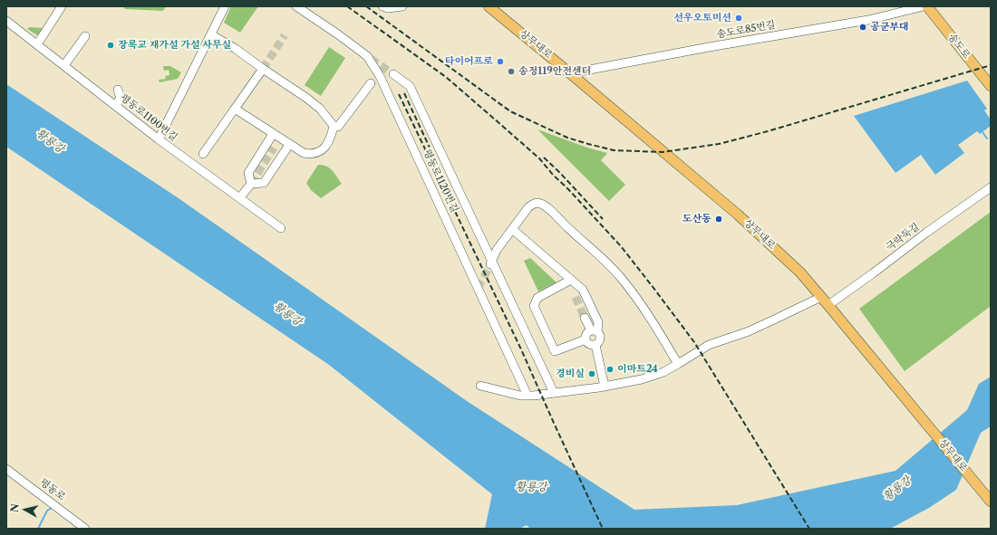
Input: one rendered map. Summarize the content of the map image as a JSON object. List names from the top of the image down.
{
  "streets": {
    "main road": ["상무대로", "송도로"],
    "street": [
      "송도로85번길",
      "평동로1100번길",
      "평동로1120번길",
      "극락둑길",
      "평동로"
    ]
  },
  "crossings": [
    ["송도로85번길", "상무대로"],
    ["상무대로", "극락둑길"]
  ],
  "water": ["황룡강"],
  "places": [
    "선우오토미션",
    "공군부대",
    "장록교 재가설 가설 사무실",
    "타이어프로",
    "송정119안전센터",
    "도산동",
    "이마트24",
    "경비실"
  ],
  "north": "left"
}
